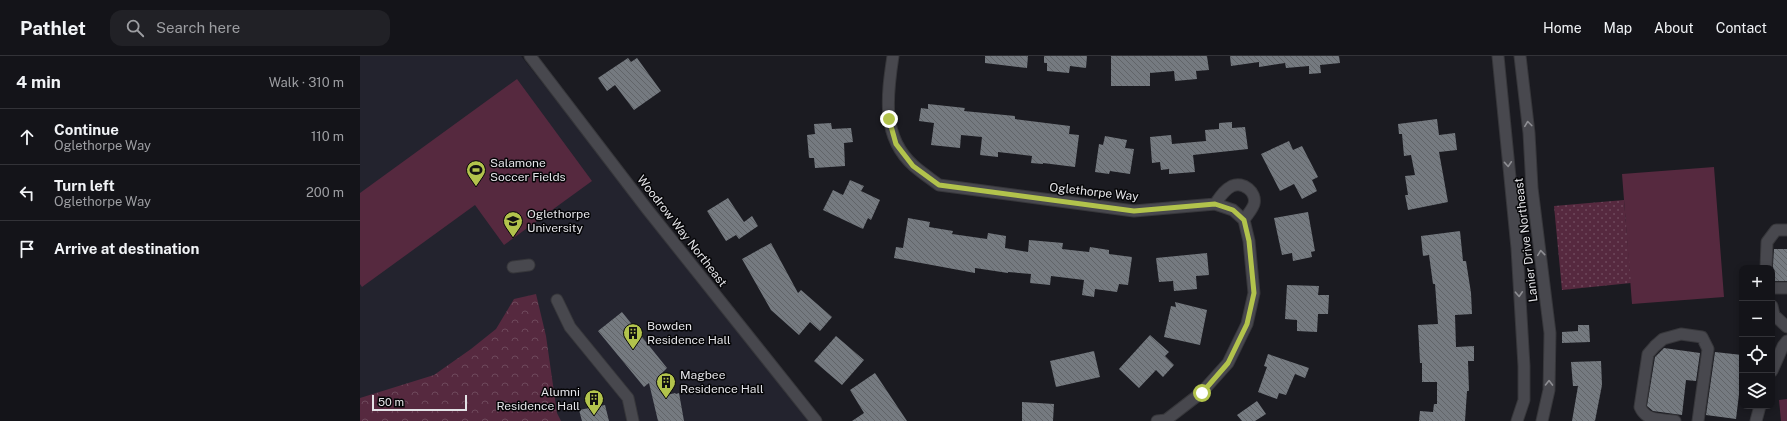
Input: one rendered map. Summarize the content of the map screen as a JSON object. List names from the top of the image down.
{
  "streets": {
    "street": ["Oglethorpe Way", "Woodrow Way Northeast", "Lanier Drive Northeast"]
  },
  "places": {
    "sports": ["Salamone Soccer Fields"],
    "school or university": ["Oglethorpe University"],
    "building": ["Bowden Residence Hall", "Magbee Residence Hall", "Alumni Residence Hall"]
  },
  "scale_bar": "50 m",
  "page": {
    "header": "Pathlet",
    "search": "Search here",
    "nav": [
      "Home",
      "Map",
      "About",
      "Contact"
    ],
    "heading": ["4 min", "Walk · 310 m"],
    "list": [
      ["Continue", "Oglethorpe Way", "110 m"],
      ["Turn left", "Oglethorpe Way", "200 m"],
      "Arrive at destination"
    ],
    "map_buttons": ["+", "−"],
    "scale": "50 m"
  }
}
